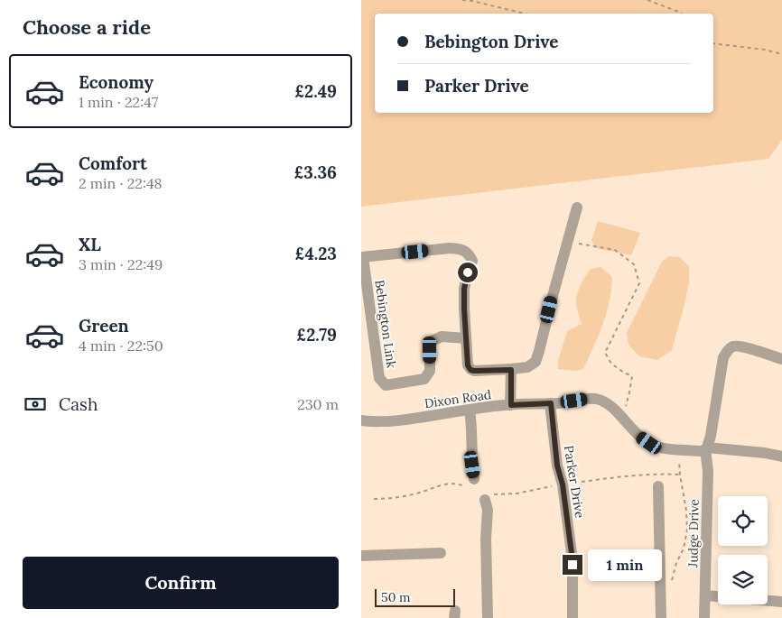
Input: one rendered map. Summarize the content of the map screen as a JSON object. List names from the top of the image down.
{
  "streets": {
    "street": [
      "Bebington Link",
      "Dixon Road",
      "Parker Drive",
      "Judge Drive"
    ]
  },
  "crossings": [
    ["Dixon Road", "Parker Drive"],
    ["Dixon Road", "Judge Drive"]
  ],
  "scale_bar": "50 m",
  "page": {
    "heading": "Choose a ride",
    "banner": ["Bebington Drive", "Parker Drive"],
    "list": [
      {
        "name": "Economy",
        "note": "1 min · 22:47",
        "value": "£2.49"
      },
      {
        "name": "Comfort",
        "note": "2 min · 22:48",
        "value": "£3.36"
      },
      {
        "name": "XL",
        "note": "3 min · 22:49",
        "value": "£4.23"
      },
      {
        "name": "Green",
        "note": "4 min · 22:50",
        "value": "£2.79"
      }
    ],
    "pay": ["Cash", "230 m"],
    "buttons": "Confirm",
    "bubble": "1 min",
    "scale": "50 m"
  }
}
